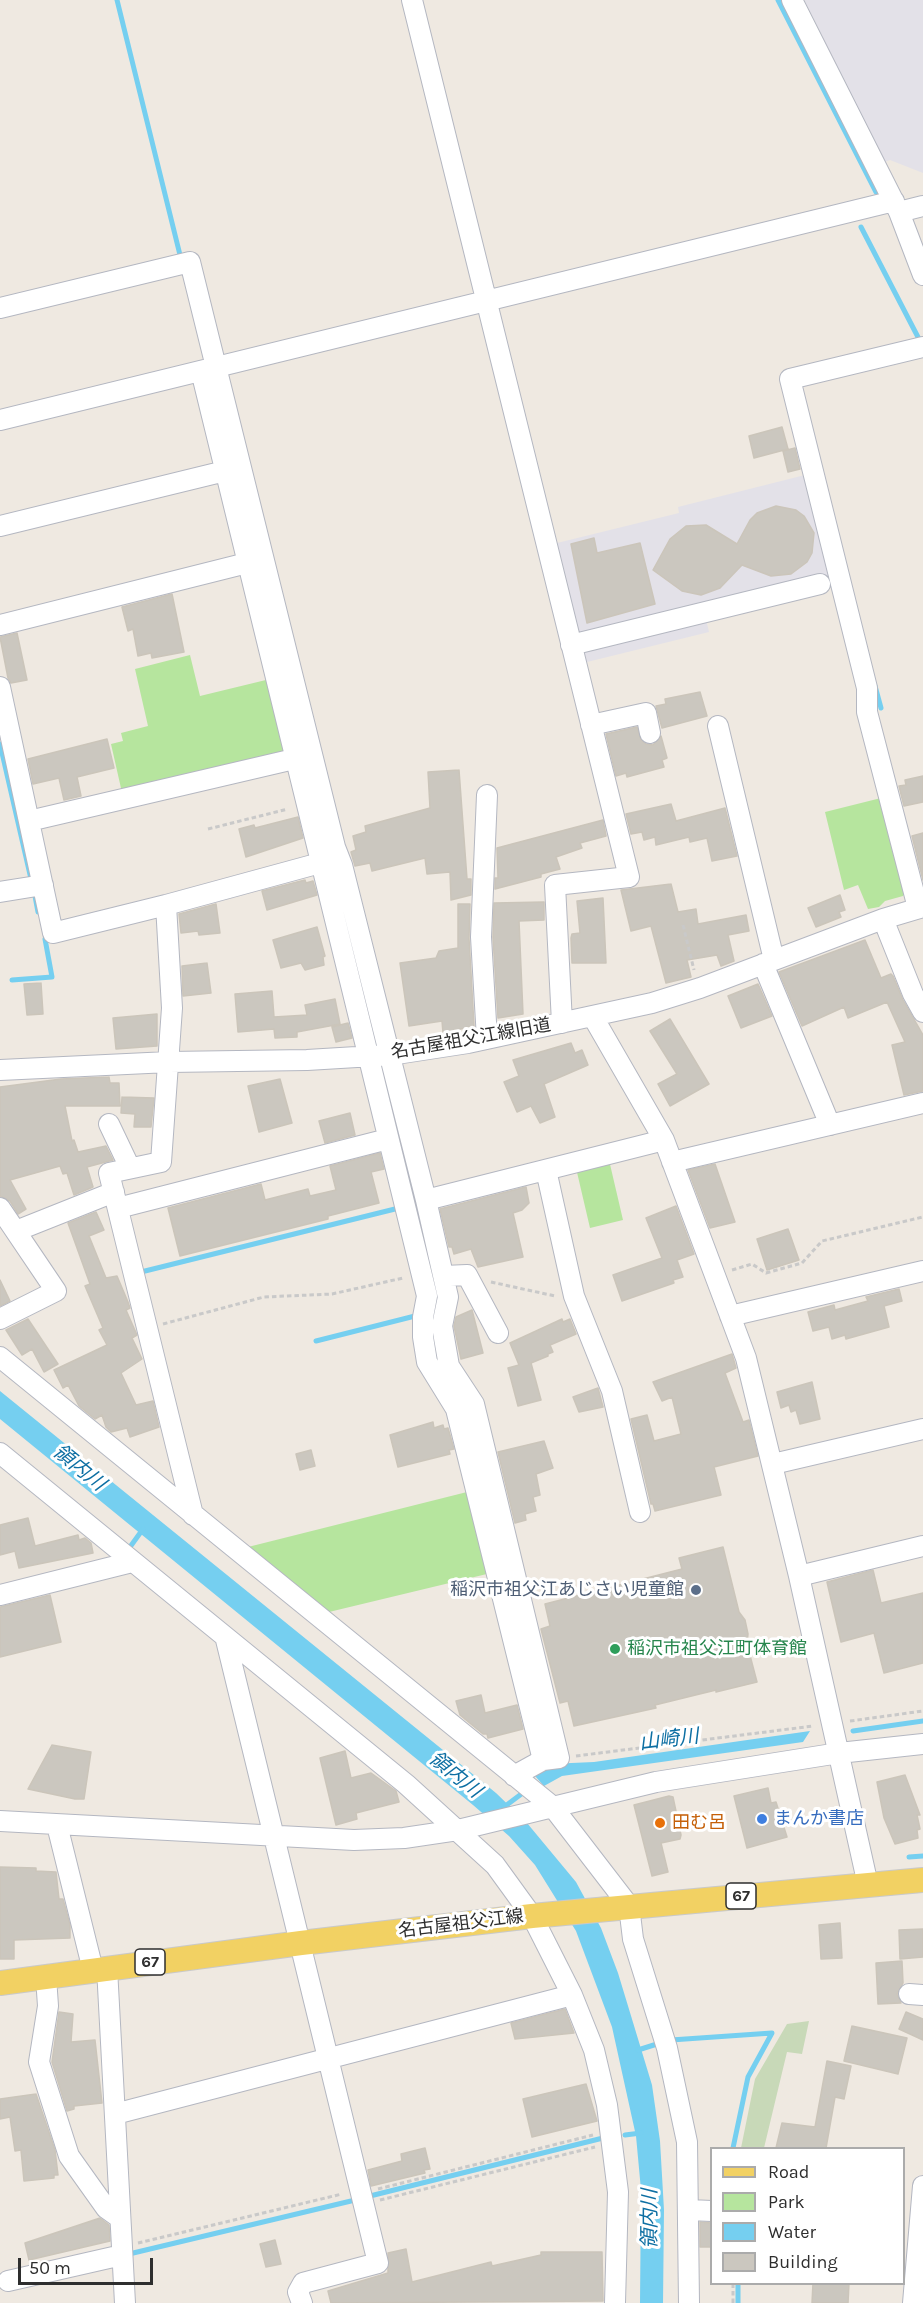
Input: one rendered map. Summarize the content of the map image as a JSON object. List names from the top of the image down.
{
  "streets": {
    "main road": ["67", "名古屋祖父江線"],
    "street": ["名古屋祖父江線旧道"]
  },
  "water": ["領内川", "山崎川"],
  "places": [
    "稲沢市祖父江あじさい児童館",
    "稲沢市祖父江町体育館",
    "まんか書店",
    "田む呂"
  ],
  "legend": [
    "Road",
    "Park",
    "Water",
    "Building"
  ],
  "scale_bar": "50 m"
}
